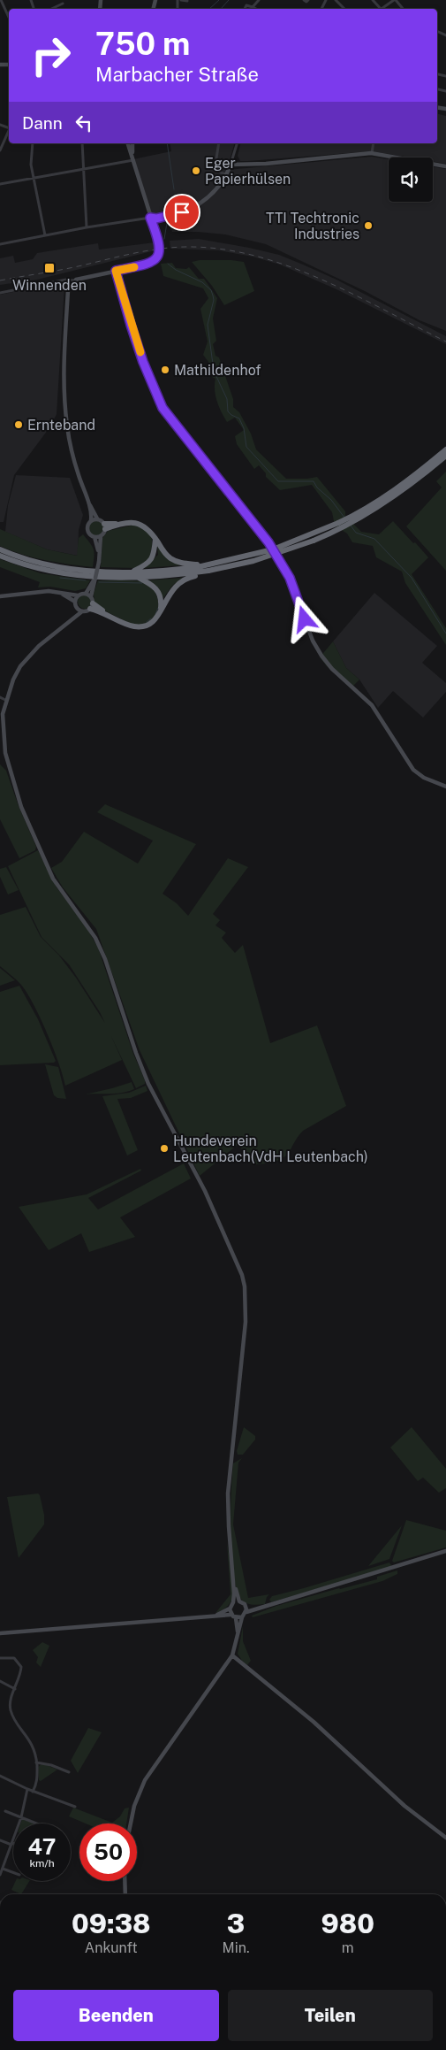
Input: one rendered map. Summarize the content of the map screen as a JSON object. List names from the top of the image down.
{
  "places": {
    "other": [
      "Eger Papierhülsen",
      "TTI Techtronic Industries",
      "Mathildenhof",
      "Ernteband",
      "Hundeverein Leutenbach(VdH Leutenbach)"
    ],
    "transit": ["Winnenden"]
  },
  "page": {
    "turn": ["750 m", "Marbacher Straße"],
    "then": "Dann",
    "speed": "47 km/h",
    "limit": "50",
    "eta": [
      "09:38",
      "Ankunft",
      "3",
      "Min.",
      "980",
      "m"
    ],
    "buttons": ["Beenden", "Teilen"]
  }
}
